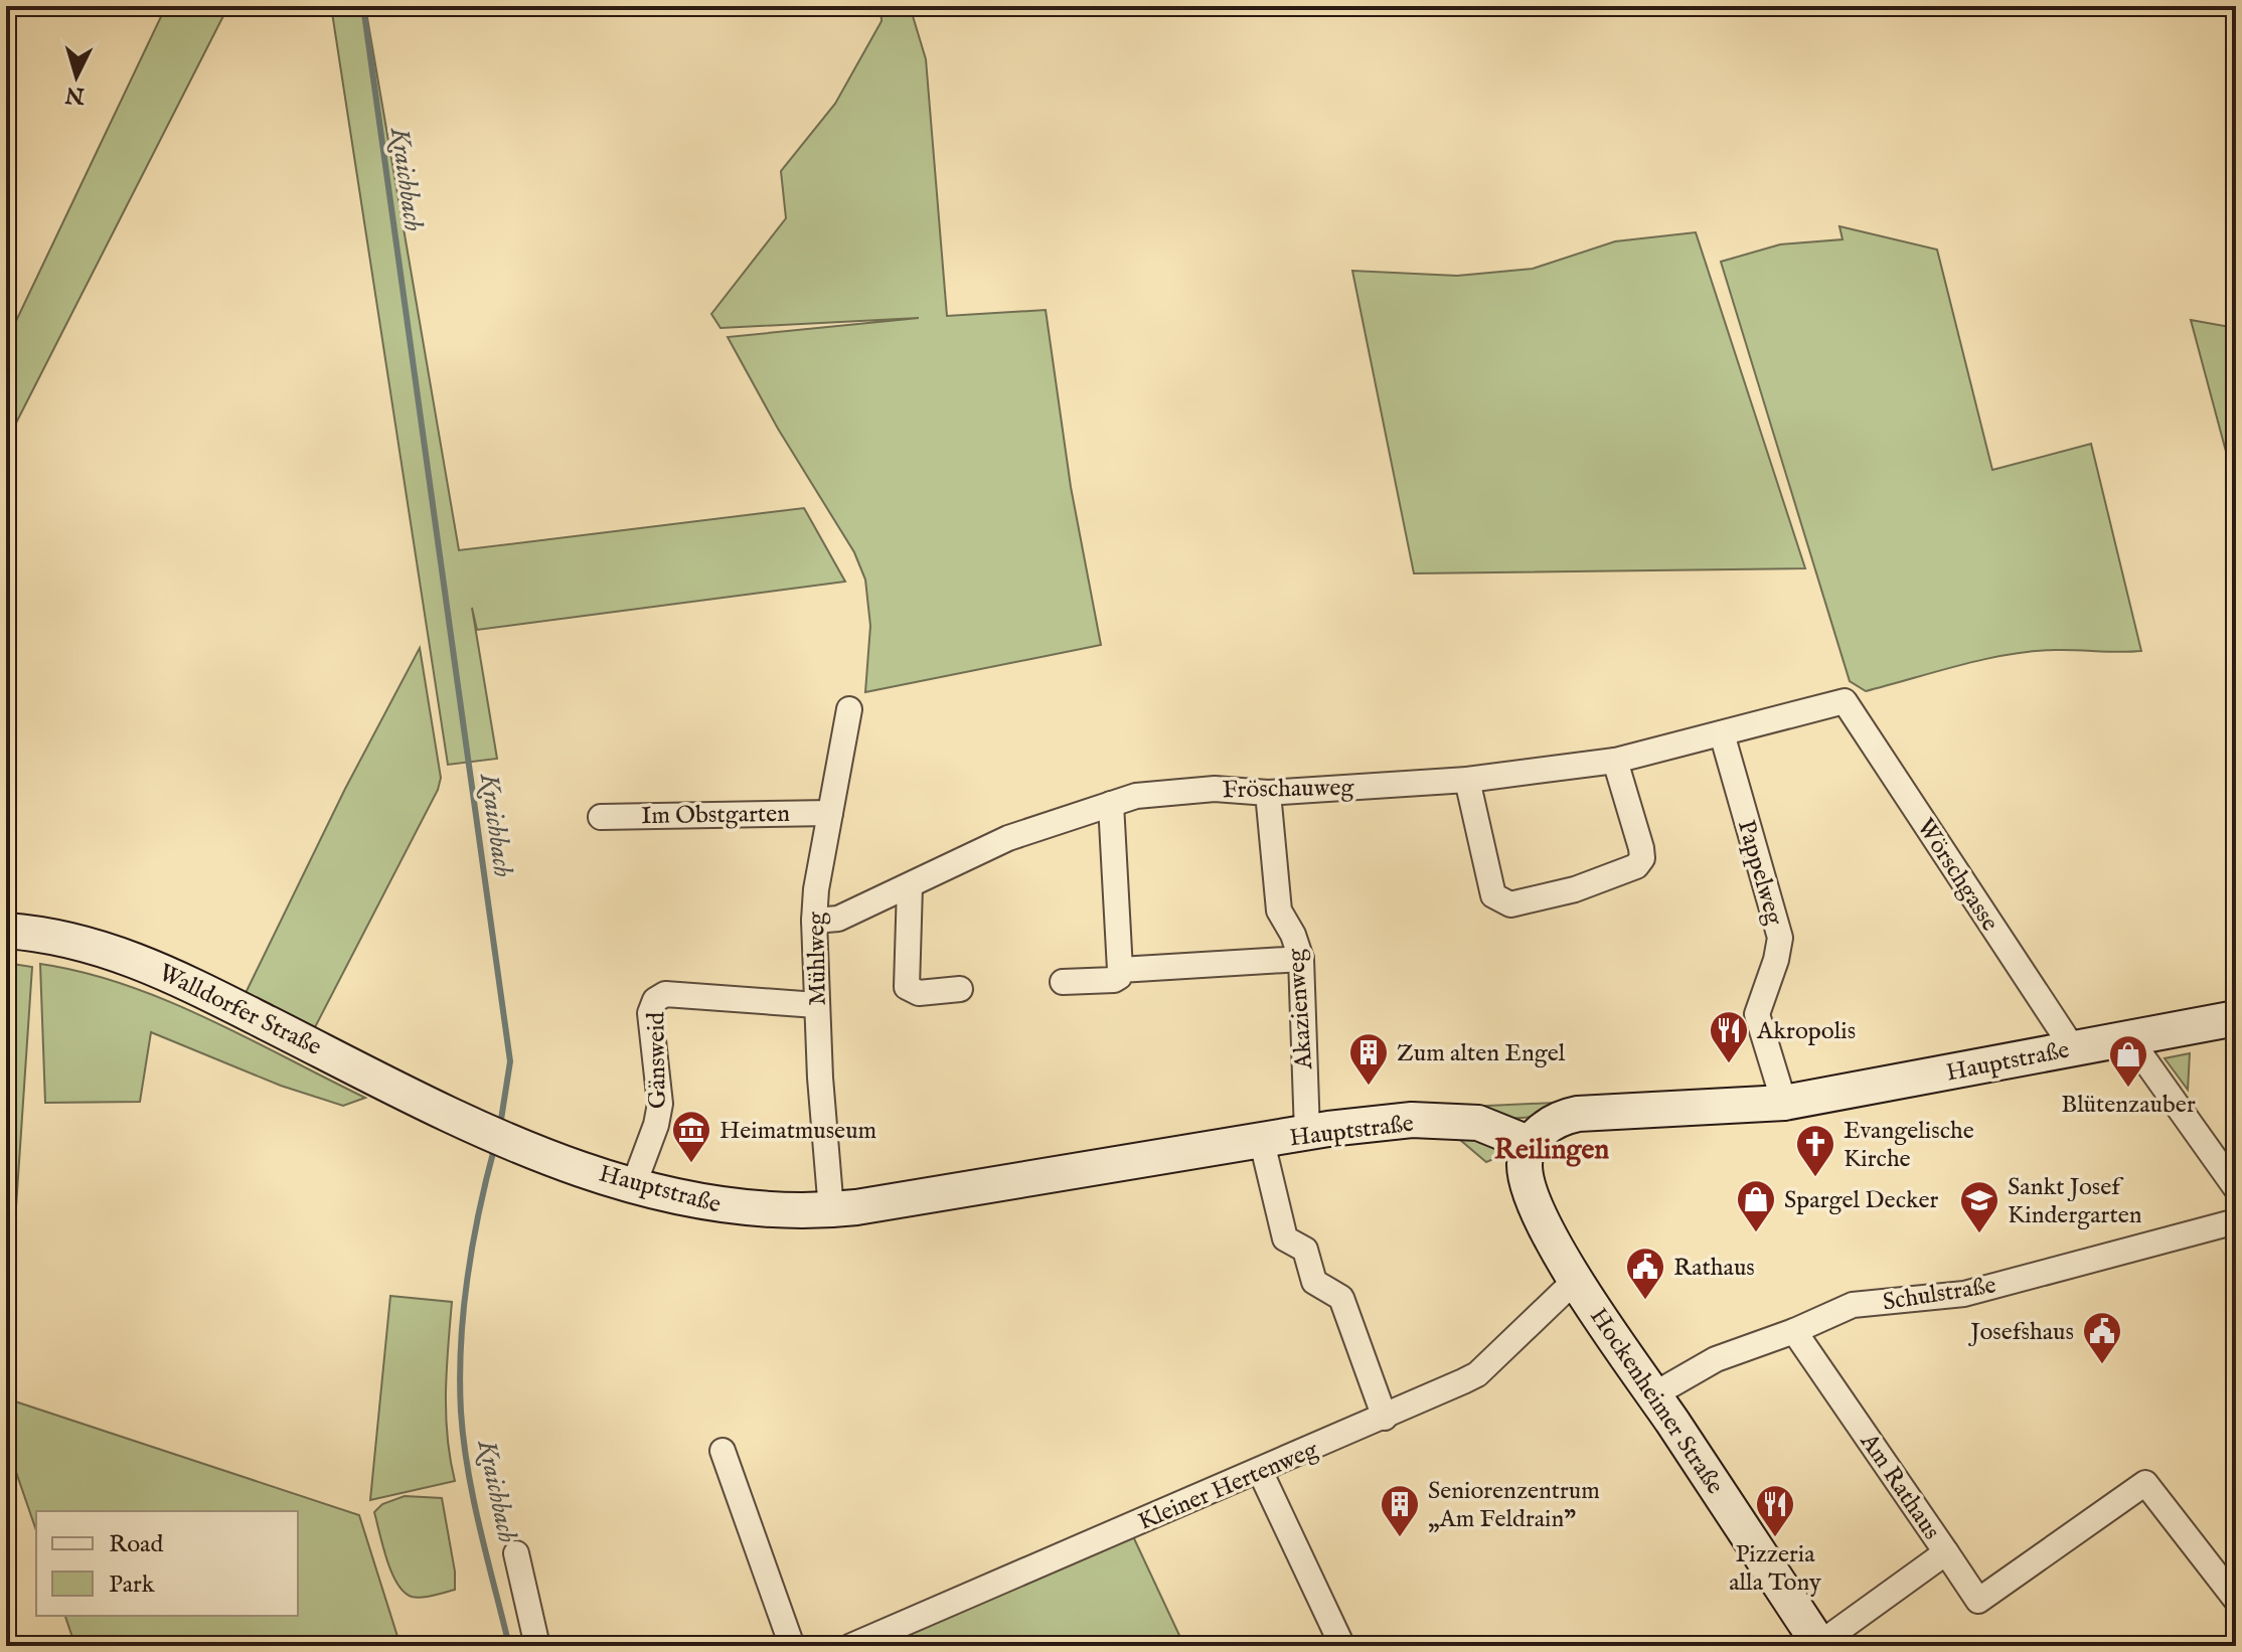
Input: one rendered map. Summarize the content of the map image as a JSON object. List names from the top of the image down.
{
  "streets": {
    "street": [
      "Fröschauweg",
      "Im Obstgarten",
      "Pappelweg",
      "Wörschgasse",
      "Mühlweg",
      "Walldorfer Straße",
      "Akazienweg",
      "Gänsweid",
      "Hauptstraße",
      "Schulstraße",
      "Hockenheimer Straße",
      "Kleiner Hertenweg",
      "Am Rathaus"
    ]
  },
  "crossings": [
    ["Fröschauweg", "Pappelweg"],
    ["Fröschauweg", "Wörschgasse"],
    ["Fröschauweg", "Mühlweg"],
    ["Fröschauweg", "Akazienweg"],
    ["Im Obstgarten", "Mühlweg"],
    ["Pappelweg", "Hauptstraße"],
    ["Wörschgasse", "Hauptstraße"],
    ["Mühlweg", "Gänsweid"],
    ["Mühlweg", "Hauptstraße"],
    ["Walldorfer Straße", "Hauptstraße"],
    ["Akazienweg", "Hauptstraße"],
    ["Gänsweid", "Hauptstraße"],
    ["Hauptstraße", "Hockenheimer Straße"],
    ["Schulstraße", "Hockenheimer Straße"],
    ["Schulstraße", "Am Rathaus"],
    ["Hockenheimer Straße", "Kleiner Hertenweg"],
    ["Hockenheimer Straße", "Am Rathaus"]
  ],
  "districts": ["Reilingen"],
  "water": ["Kraichbach"],
  "places": {
    "restaurant": ["Akropolis", "Pizzeria alla Tony"],
    "building": ["Zum alten Engel", "Seniorenzentrum „Am Feldrain\""],
    "shop": ["Blütenzauber", "Spargel Decker"],
    "museum": ["Heimatmuseum"],
    "church": ["Evangelische Kirche"],
    "school or university": ["Sankt Josef Kindergarten"],
    "public building": ["Rathaus", "Josefshaus"]
  },
  "legend": ["Road", "Park"],
  "north": "bottom"
}
